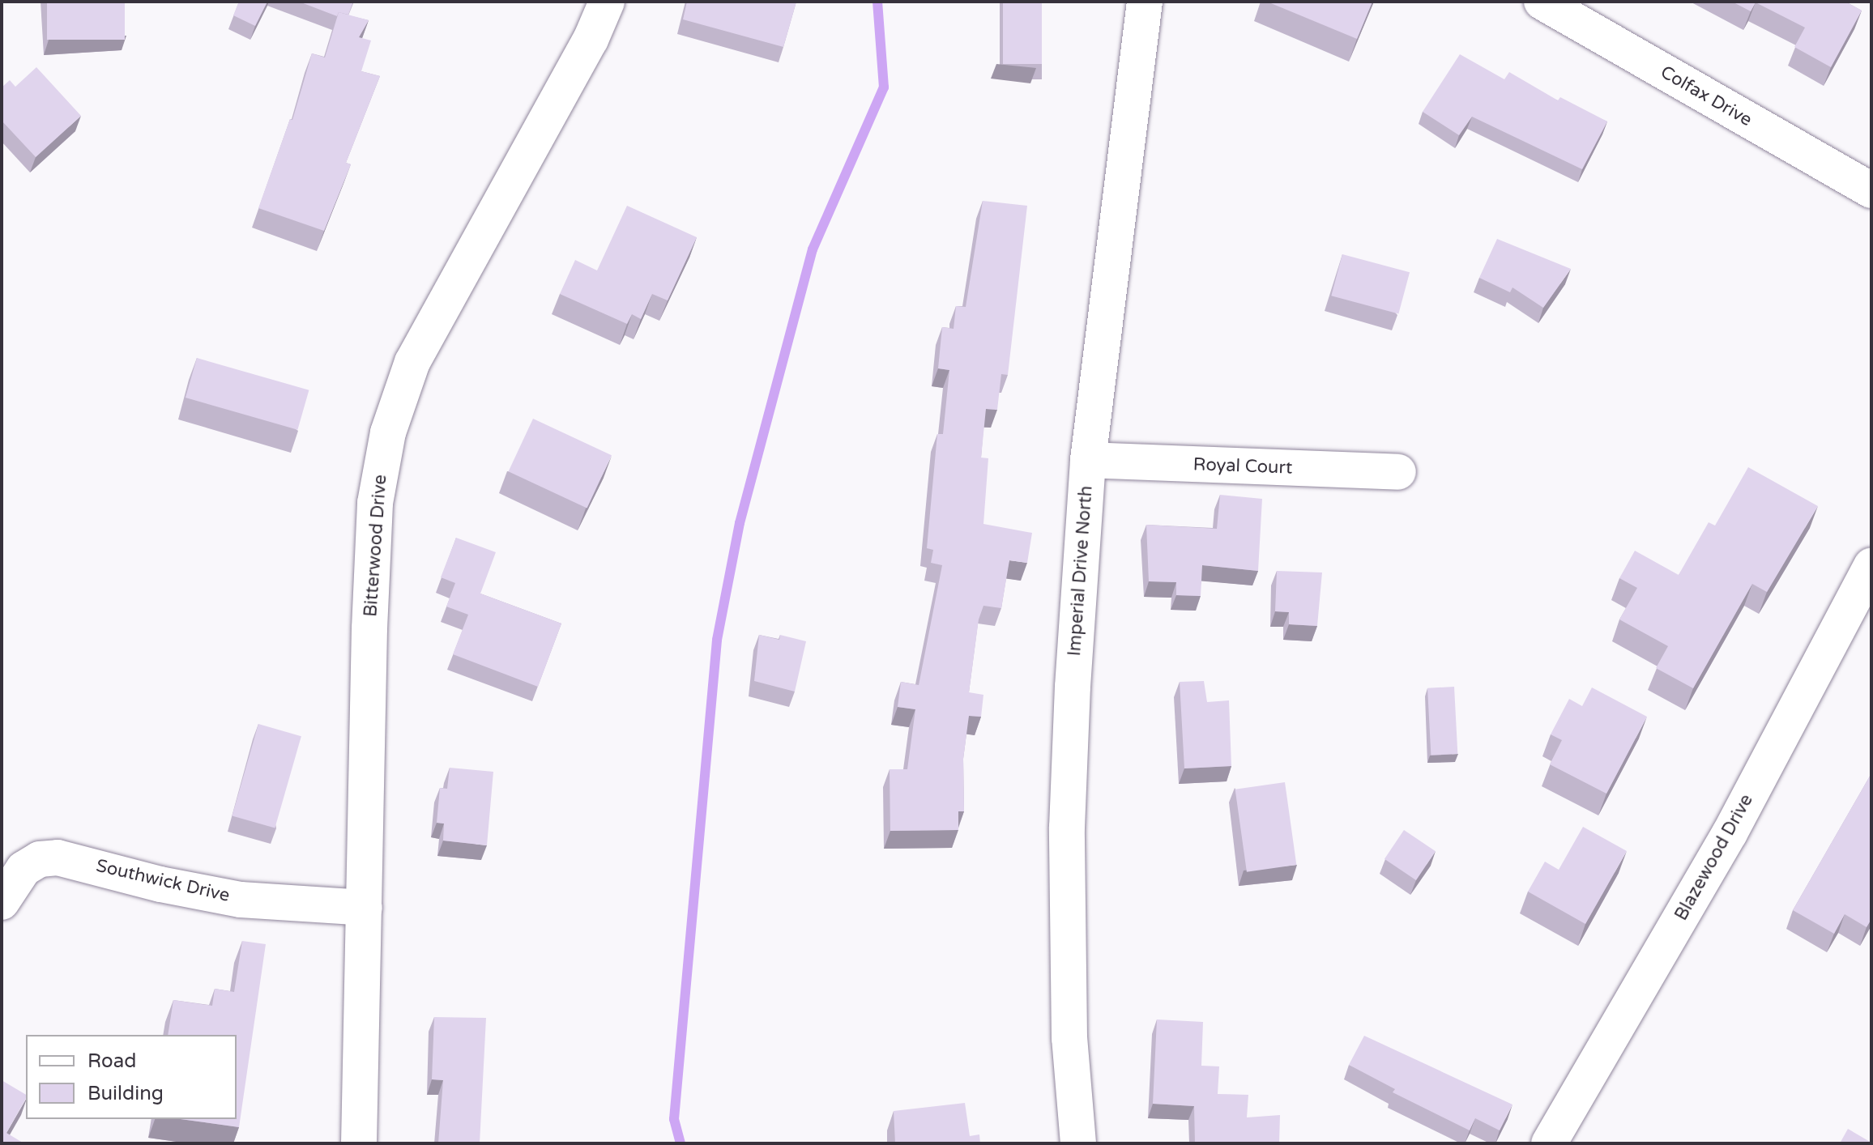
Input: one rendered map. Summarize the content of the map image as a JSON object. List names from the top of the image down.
{
  "streets": {
    "street": [
      "Colfax Drive",
      "Royal Court",
      "Bitterwood Drive",
      "Imperial Drive North",
      "Blazewood Drive",
      "Southwick Drive"
    ]
  },
  "crossings": [
    ["Royal Court", "Imperial Drive North"],
    ["Bitterwood Drive", "Southwick Drive"]
  ],
  "legend": ["Road", "Building"]
}
